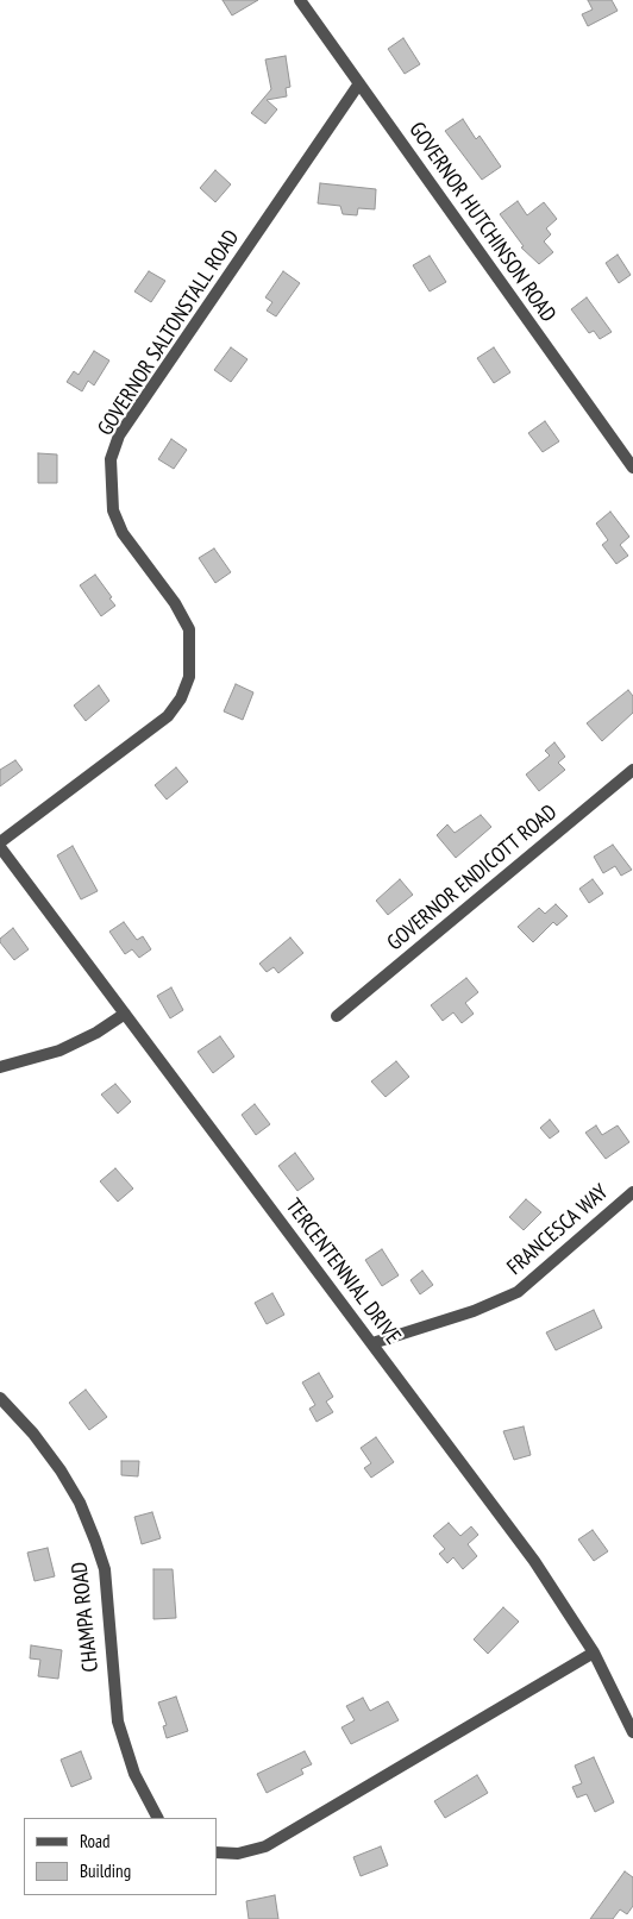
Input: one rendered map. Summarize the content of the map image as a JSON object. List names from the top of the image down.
{
  "streets": {
    "street": [
      "GOVERNOR HUTCHINSON ROAD",
      "GOVERNOR SALTONSTALL ROAD",
      "GOVERNOR ENDICOTT ROAD",
      "FRANCESCA WAY",
      "TERCENTENNIAL DRIVE",
      "CHAMPA ROAD"
    ]
  },
  "crossings": [
    ["GOVERNOR HUTCHINSON ROAD", "GOVERNOR SALTONSTALL ROAD"],
    ["GOVERNOR SALTONSTALL ROAD", "TERCENTENNIAL DRIVE"],
    ["FRANCESCA WAY", "TERCENTENNIAL DRIVE"]
  ],
  "legend": ["Road", "Building"]
}
